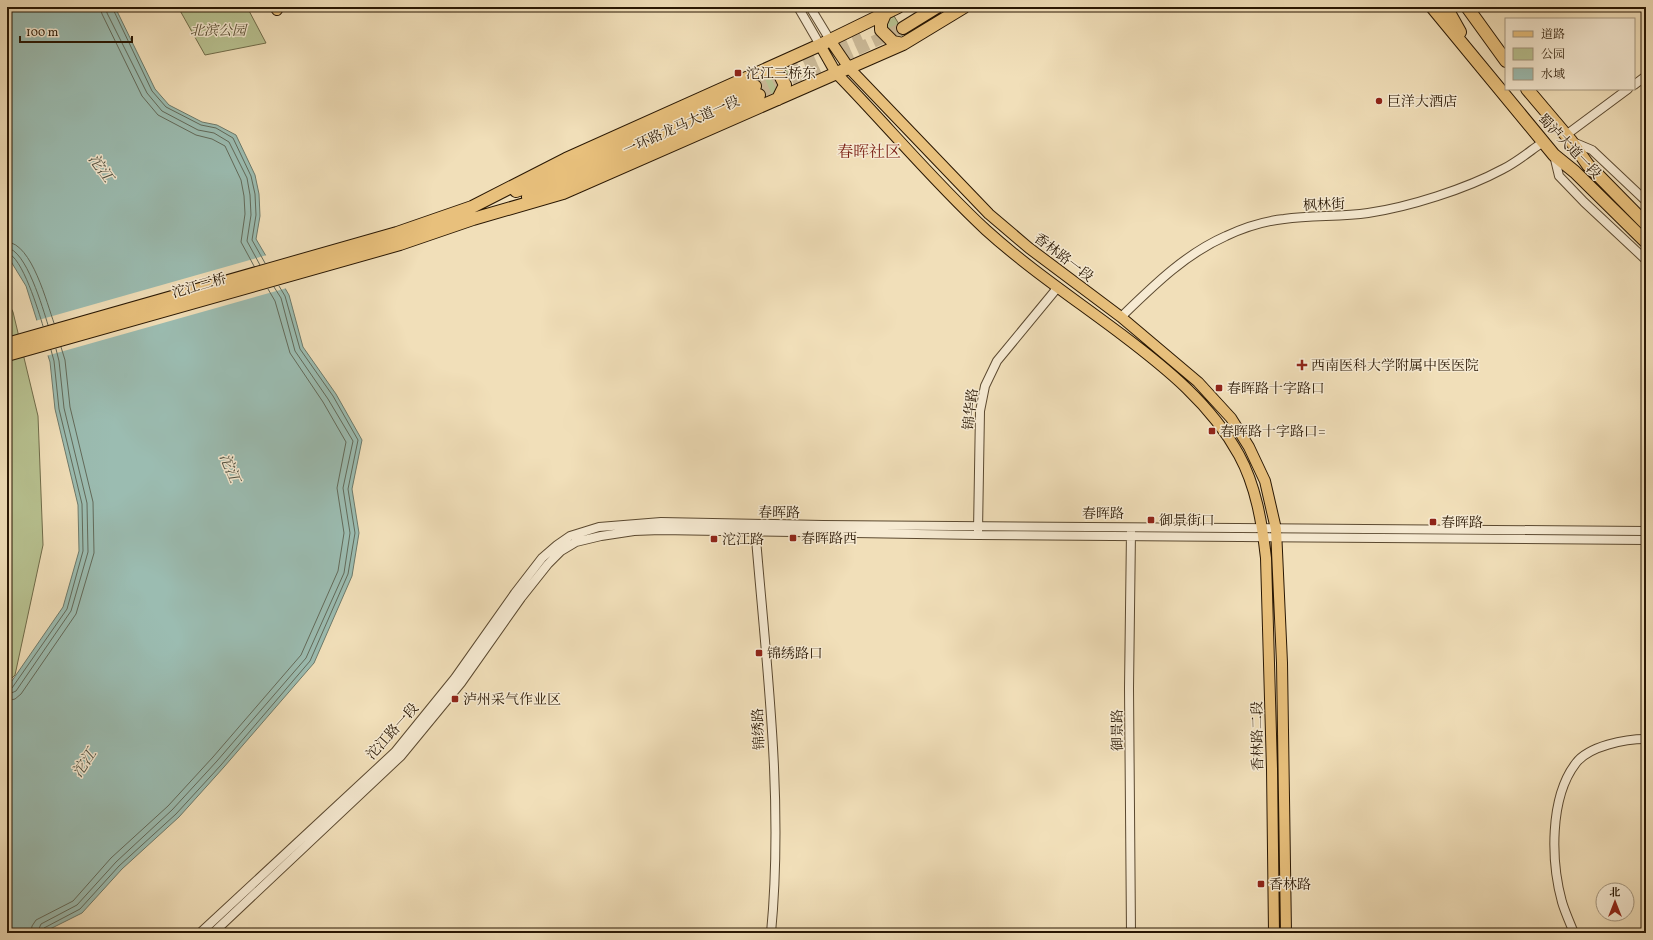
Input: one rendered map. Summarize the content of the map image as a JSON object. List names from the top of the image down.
{
  "streets": {
    "highway": ["一环路龙马大道一段", "蜀泸大道一段", "沱江三桥"],
    "main road": ["香林路一段", "香林路二段"],
    "street": [
      "枫林街",
      "锦华路",
      "春晖路",
      "锦绣路",
      "御景路",
      "沱江路一段"
    ]
  },
  "crossings": [
    ["一环路龙马大道一段", "香林路一段"],
    ["一环路龙马大道一段", "沱江三桥"],
    ["蜀泸大道一段", "枫林街"],
    ["枫林街", "香林路一段"],
    ["香林路一段", "锦华路"],
    ["香林路一段", "春晖路"],
    ["香林路一段", "香林路二段"],
    ["锦华路", "春晖路"],
    ["春晖路", "锦绣路"],
    ["春晖路", "御景路"],
    ["春晖路", "沱江路一段"],
    ["春晖路", "香林路二段"]
  ],
  "districts": ["春晖社区"],
  "water": ["沱江"],
  "parks": ["北滨公园"],
  "places": {
    "transit": [
      "沱江三桥东",
      "春晖路十字路口",
      "春晖路十字路口=",
      "御景街口",
      "春晖路",
      "春晖路西",
      "沱江路",
      "锦绣路口",
      "泸州采气作业区",
      "香林路"
    ],
    "other": ["巨洋大酒店"],
    "health": ["西南医科大学附属中医医院"]
  },
  "legend": ["道路", "公园", "水域"],
  "scale_bar": "100 m",
  "north": "top"
}
